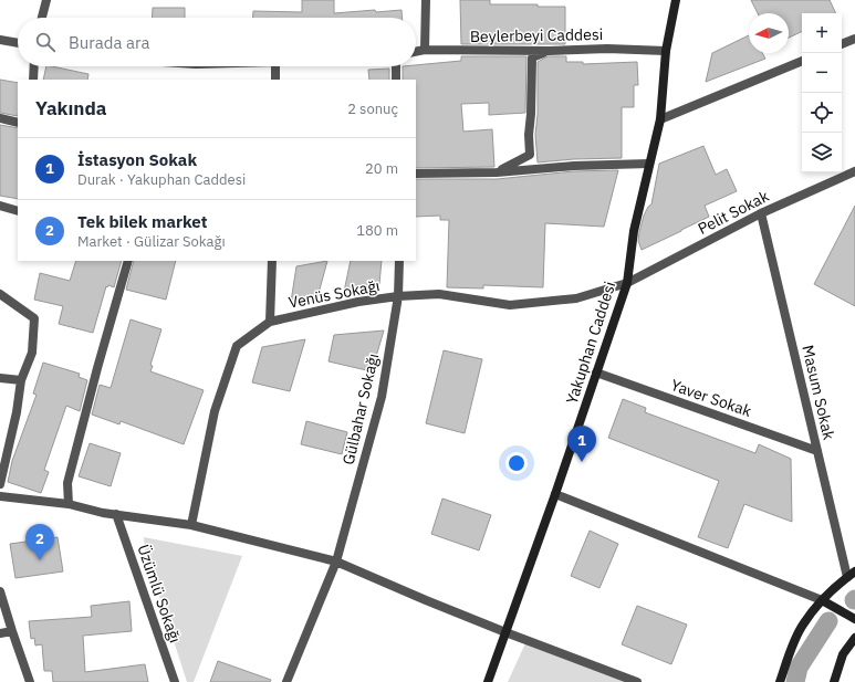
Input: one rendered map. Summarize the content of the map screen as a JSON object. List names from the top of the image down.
{
  "streets": {
    "street": [
      "Beylerbeyi Caddesi",
      "Pelit Sokak",
      "Venüs Sokağı",
      "Yakuphan Caddesi",
      "Masum Sokak",
      "Yaver Sokak",
      "Gülbahar Sokağı",
      "Üzümlü Sokağı"
    ]
  },
  "crossings": [
    ["Beylerbeyi Caddesi", "Yakuphan Caddesi"],
    ["Pelit Sokak", "Venüs Sokağı"],
    ["Pelit Sokak", "Yakuphan Caddesi"],
    ["Pelit Sokak", "Masum Sokak"],
    ["Venüs Sokağı", "Yakuphan Caddesi"],
    ["Venüs Sokağı", "Gülbahar Sokağı"],
    ["Yakuphan Caddesi", "Yaver Sokak"],
    ["Masum Sokak", "Yaver Sokak"]
  ],
  "north": "left",
  "page": {
    "map_buttons": ["+", "−"],
    "search": "Burada ara",
    "heading": ["Yakında", "2 sonuç"],
    "list": [
      {
        "mark": "1",
        "name": "İstasyon Sokak",
        "note": "Durak · Yakuphan Caddesi",
        "value": "20 m"
      },
      {
        "mark": "2",
        "name": "Tek bilek market",
        "note": "Market · Gülizar Sokağı",
        "value": "180 m"
      }
    ],
    "pins": ["1", "2"]
  }
}
